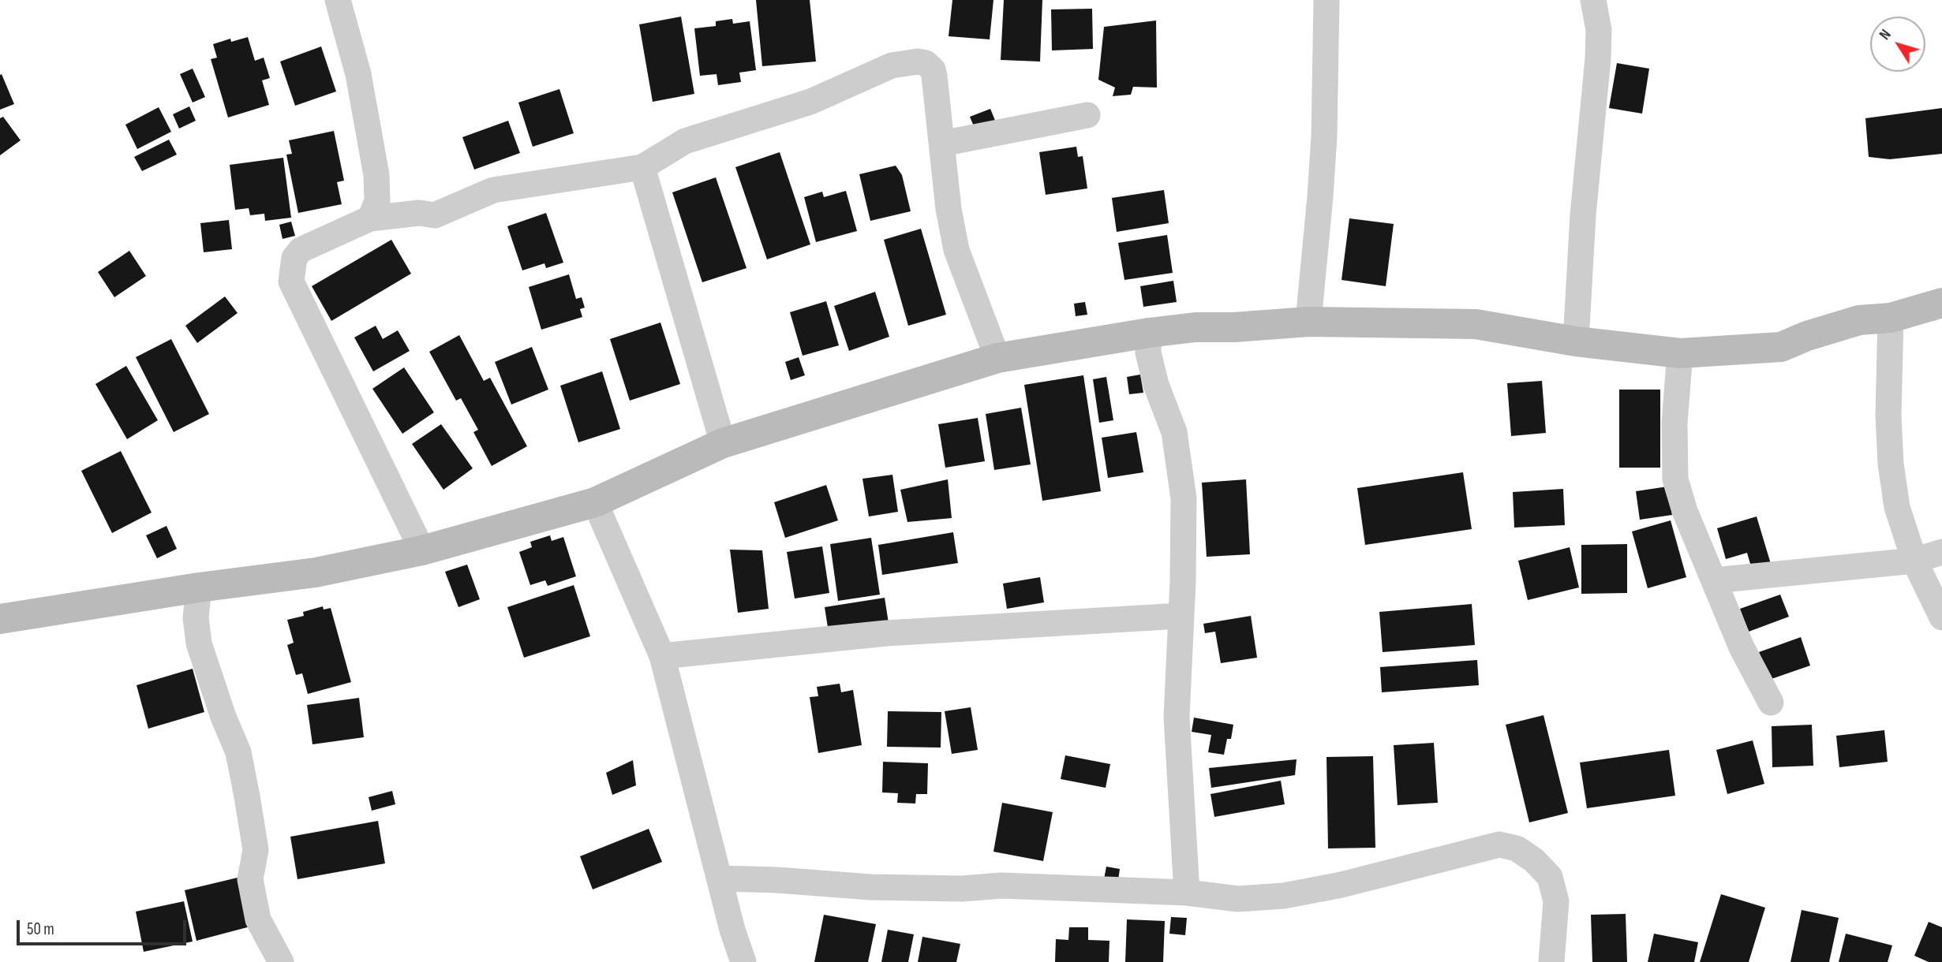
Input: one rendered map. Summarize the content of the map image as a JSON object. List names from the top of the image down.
{
  "scale_bar": "50 m",
  "north": "top left"
}
